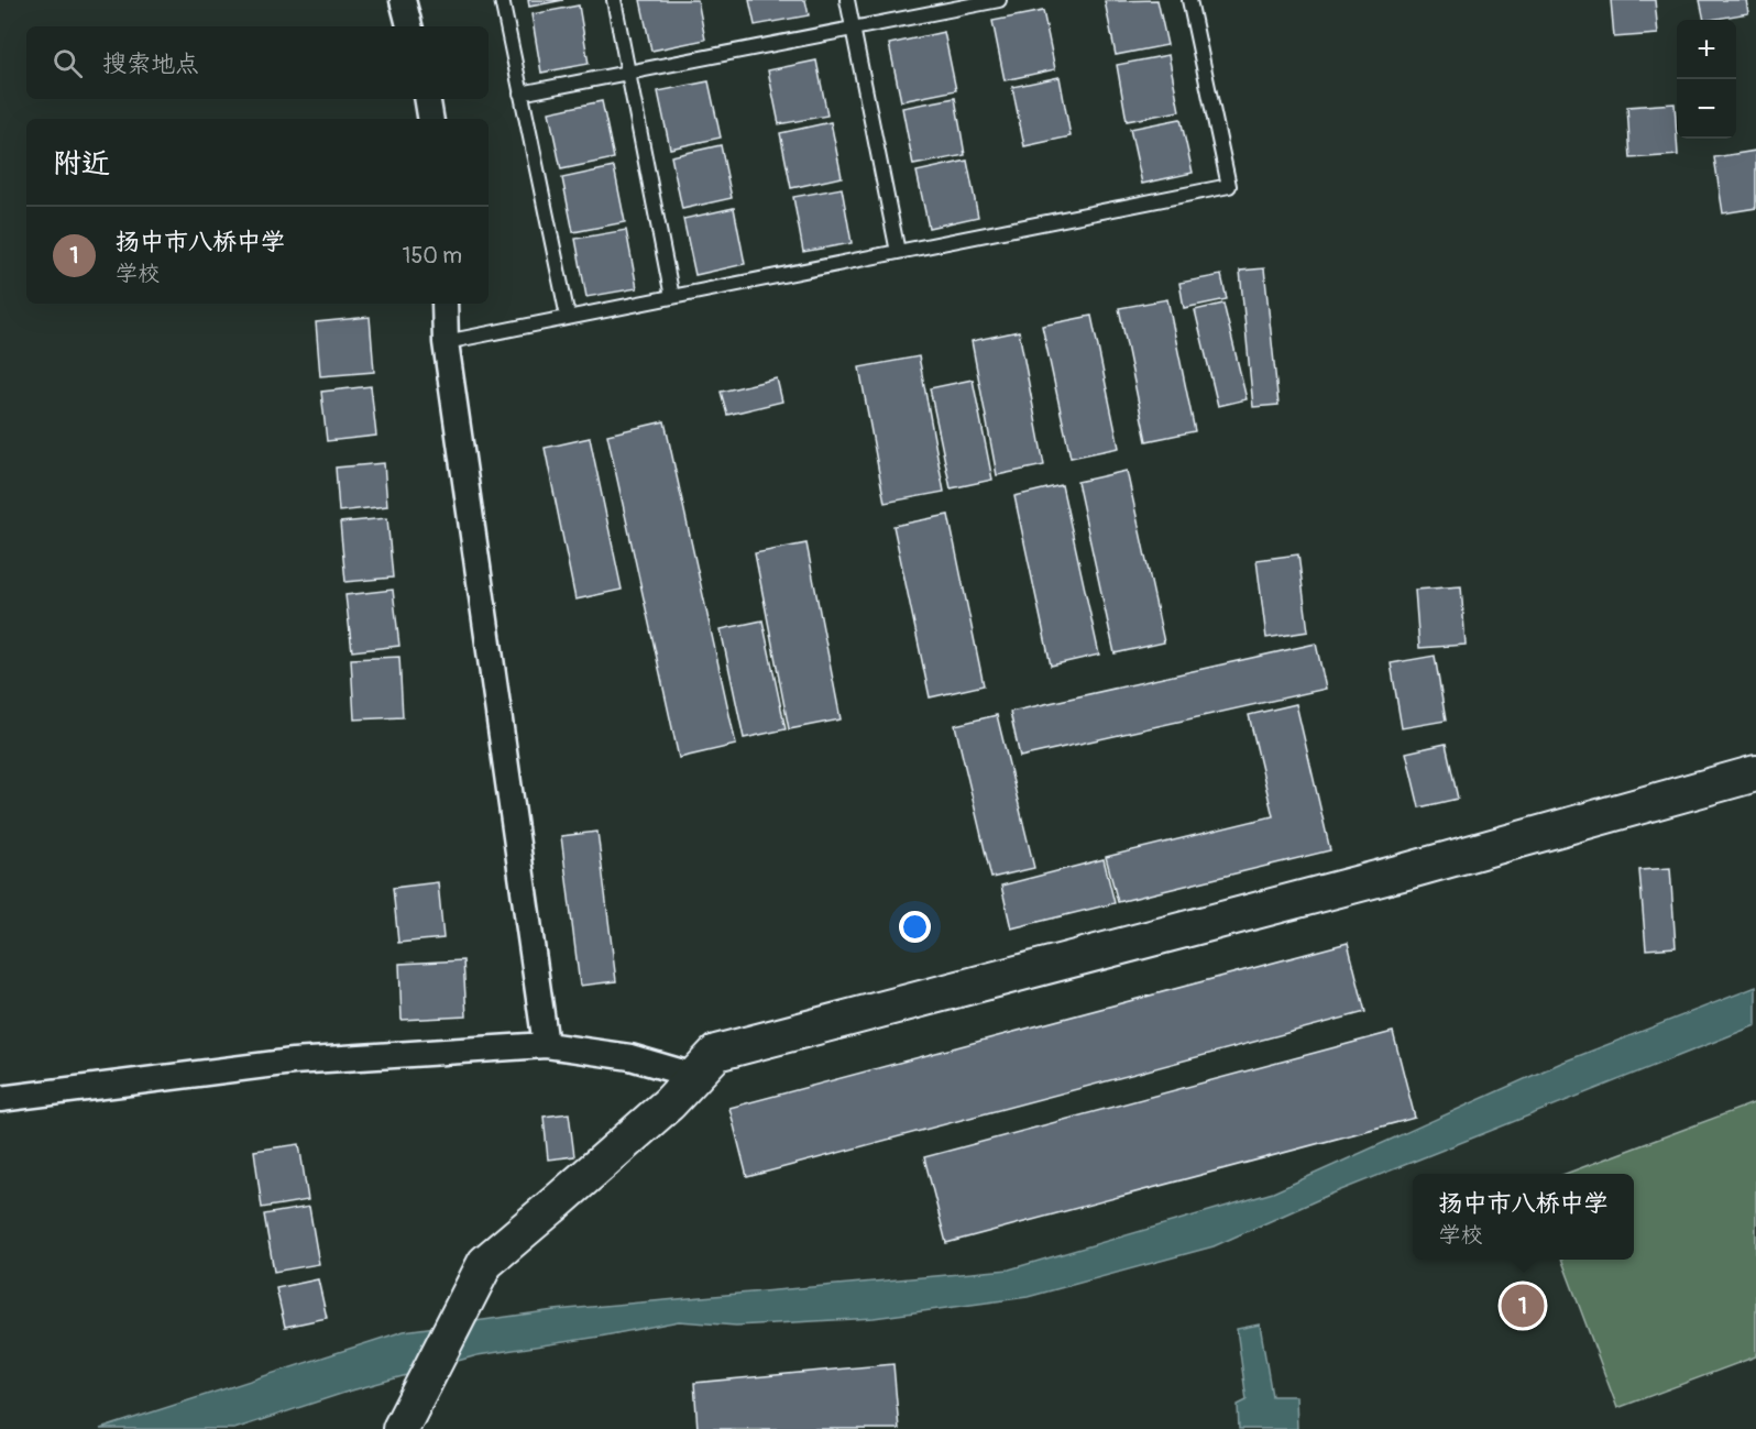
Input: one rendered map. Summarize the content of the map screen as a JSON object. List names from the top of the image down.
{
  "page": {
    "map_buttons": ["+", "−"],
    "search": "搜索地点",
    "heading": "附近",
    "list": [
      {
        "mark": "1",
        "name": "扬中市八桥中学",
        "note": "学校",
        "value": "150 m"
      }
    ],
    "popup": ["扬中市八桥中学", "学校"],
    "pins": "1"
  }
}
